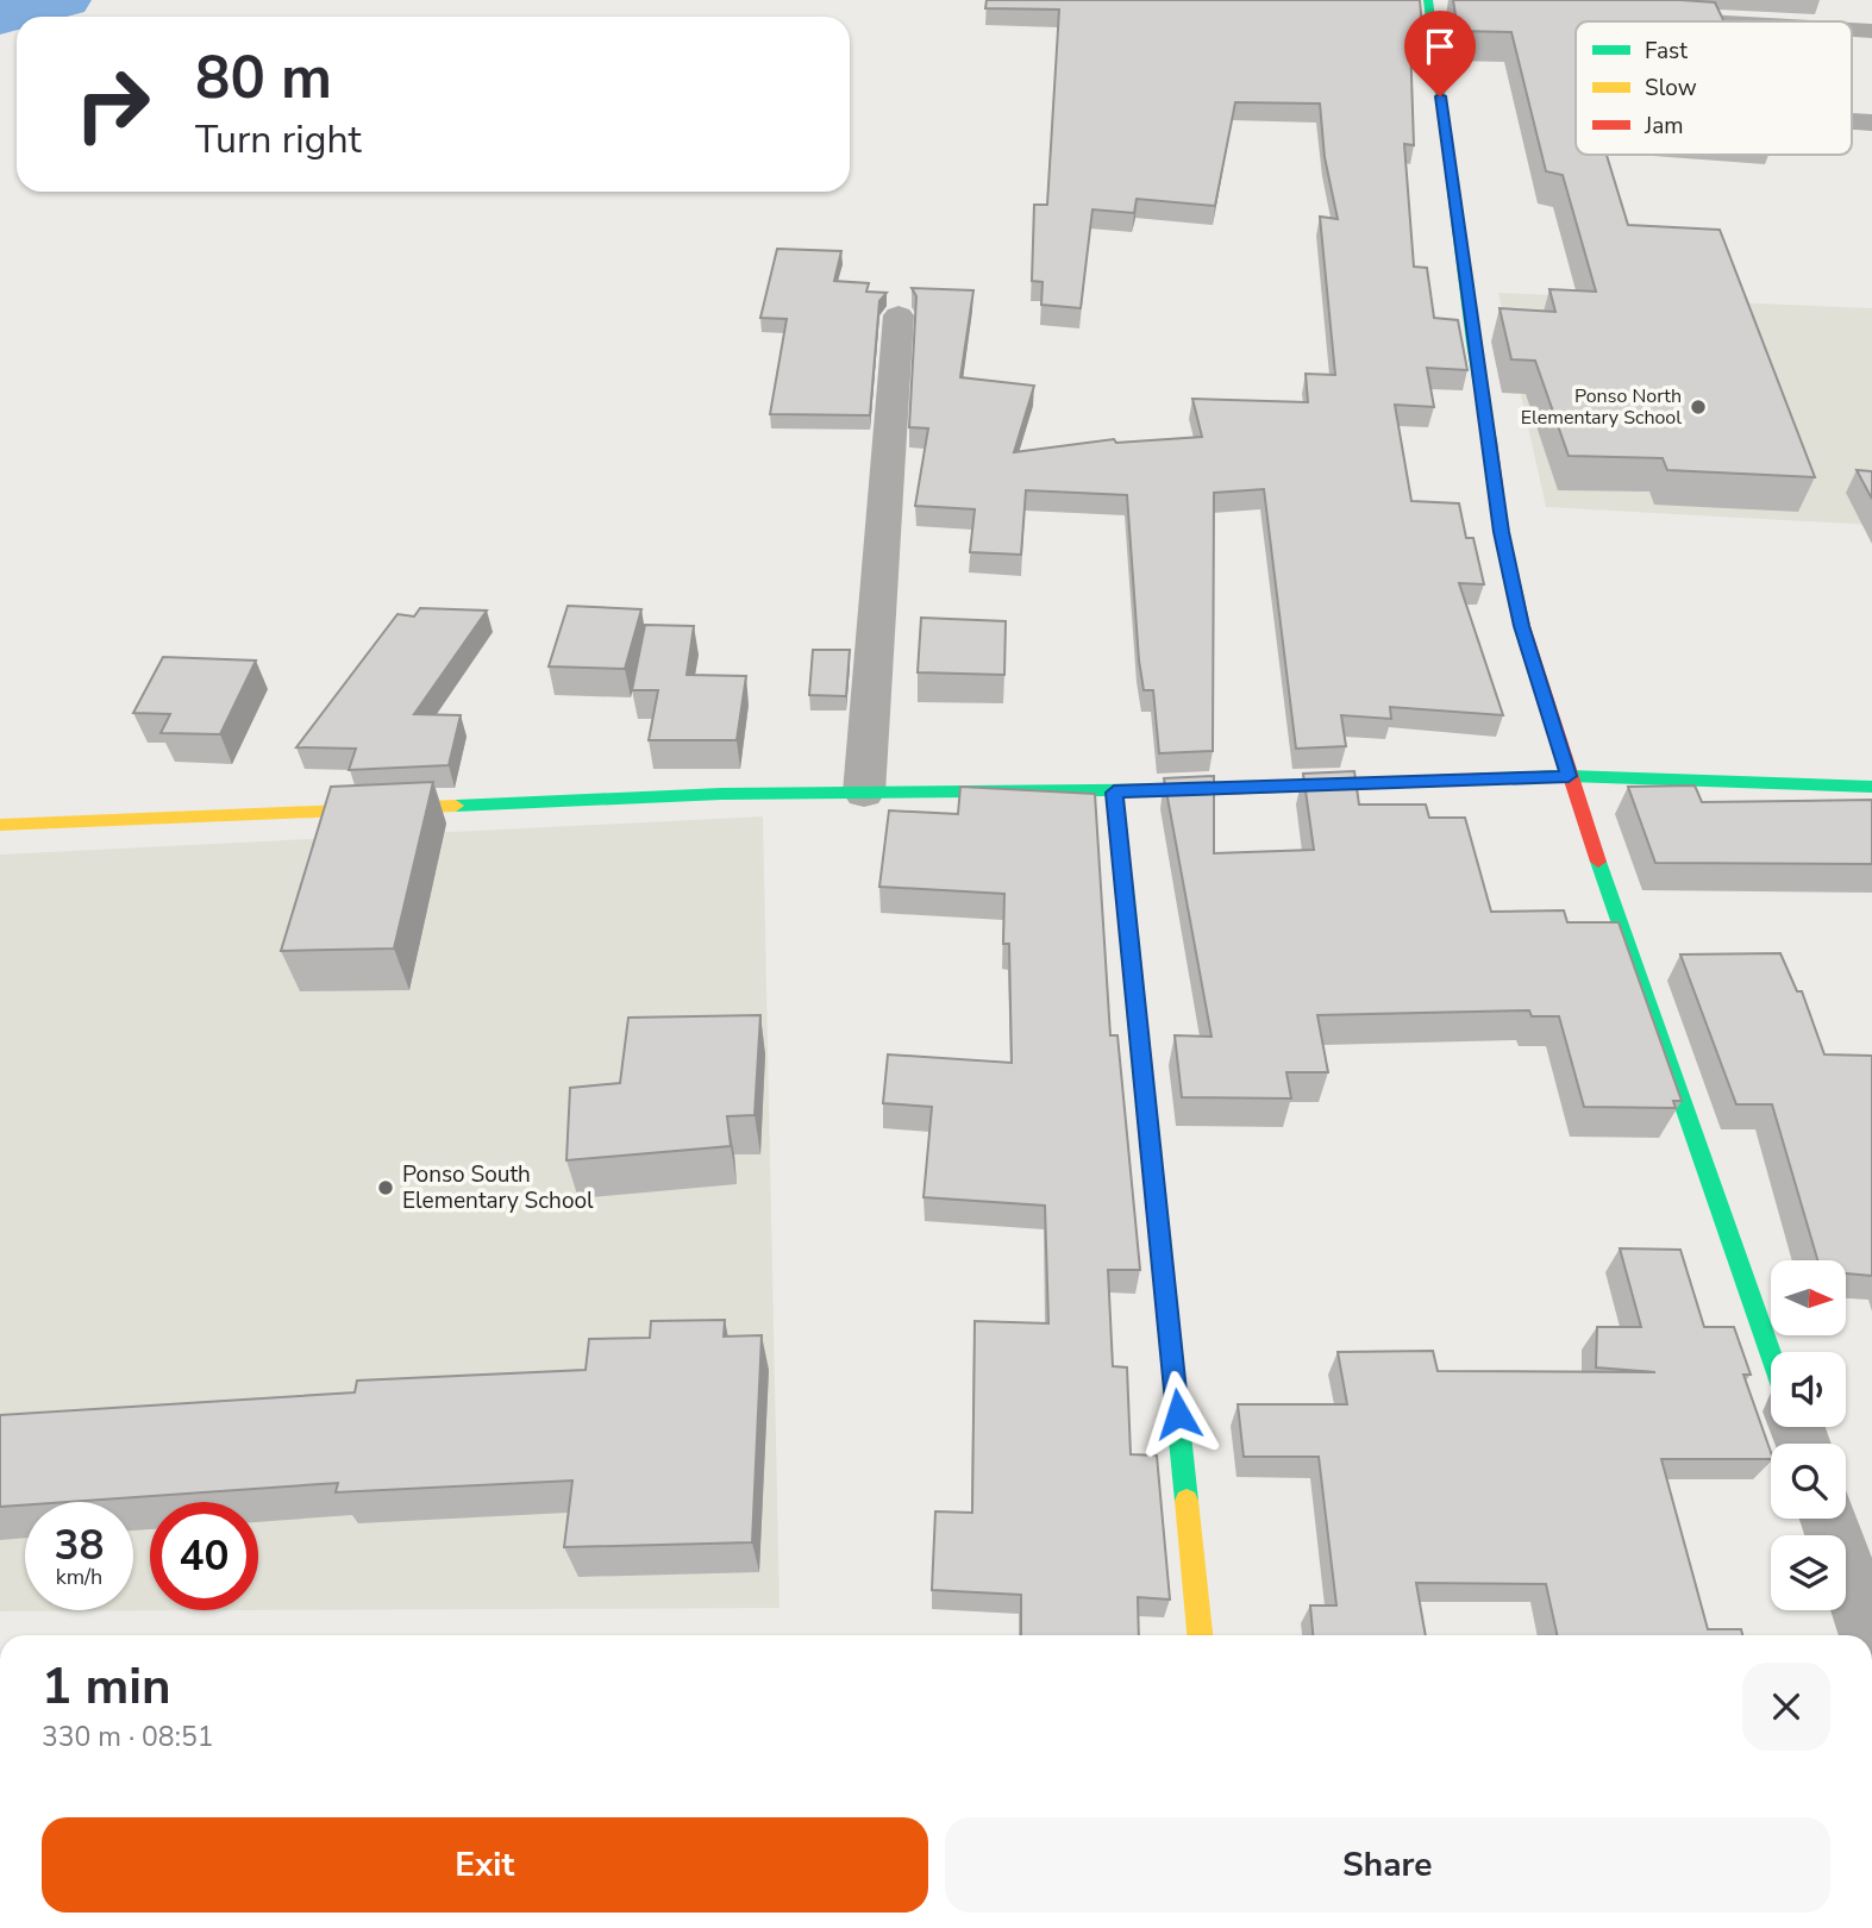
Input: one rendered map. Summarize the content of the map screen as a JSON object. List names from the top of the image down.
{
  "places": ["Ponso North Elementary School", "Ponso South Elementary School"],
  "legend": ["Fast", "Slow", "Jam"],
  "north": "right",
  "page": {
    "turn": ["80 m", "Turn right"],
    "speed": "38 km/h",
    "limit": "40",
    "heading": ["1 min", "330 m · 08:51"],
    "buttons": ["Exit", "Share"]
  }
}
